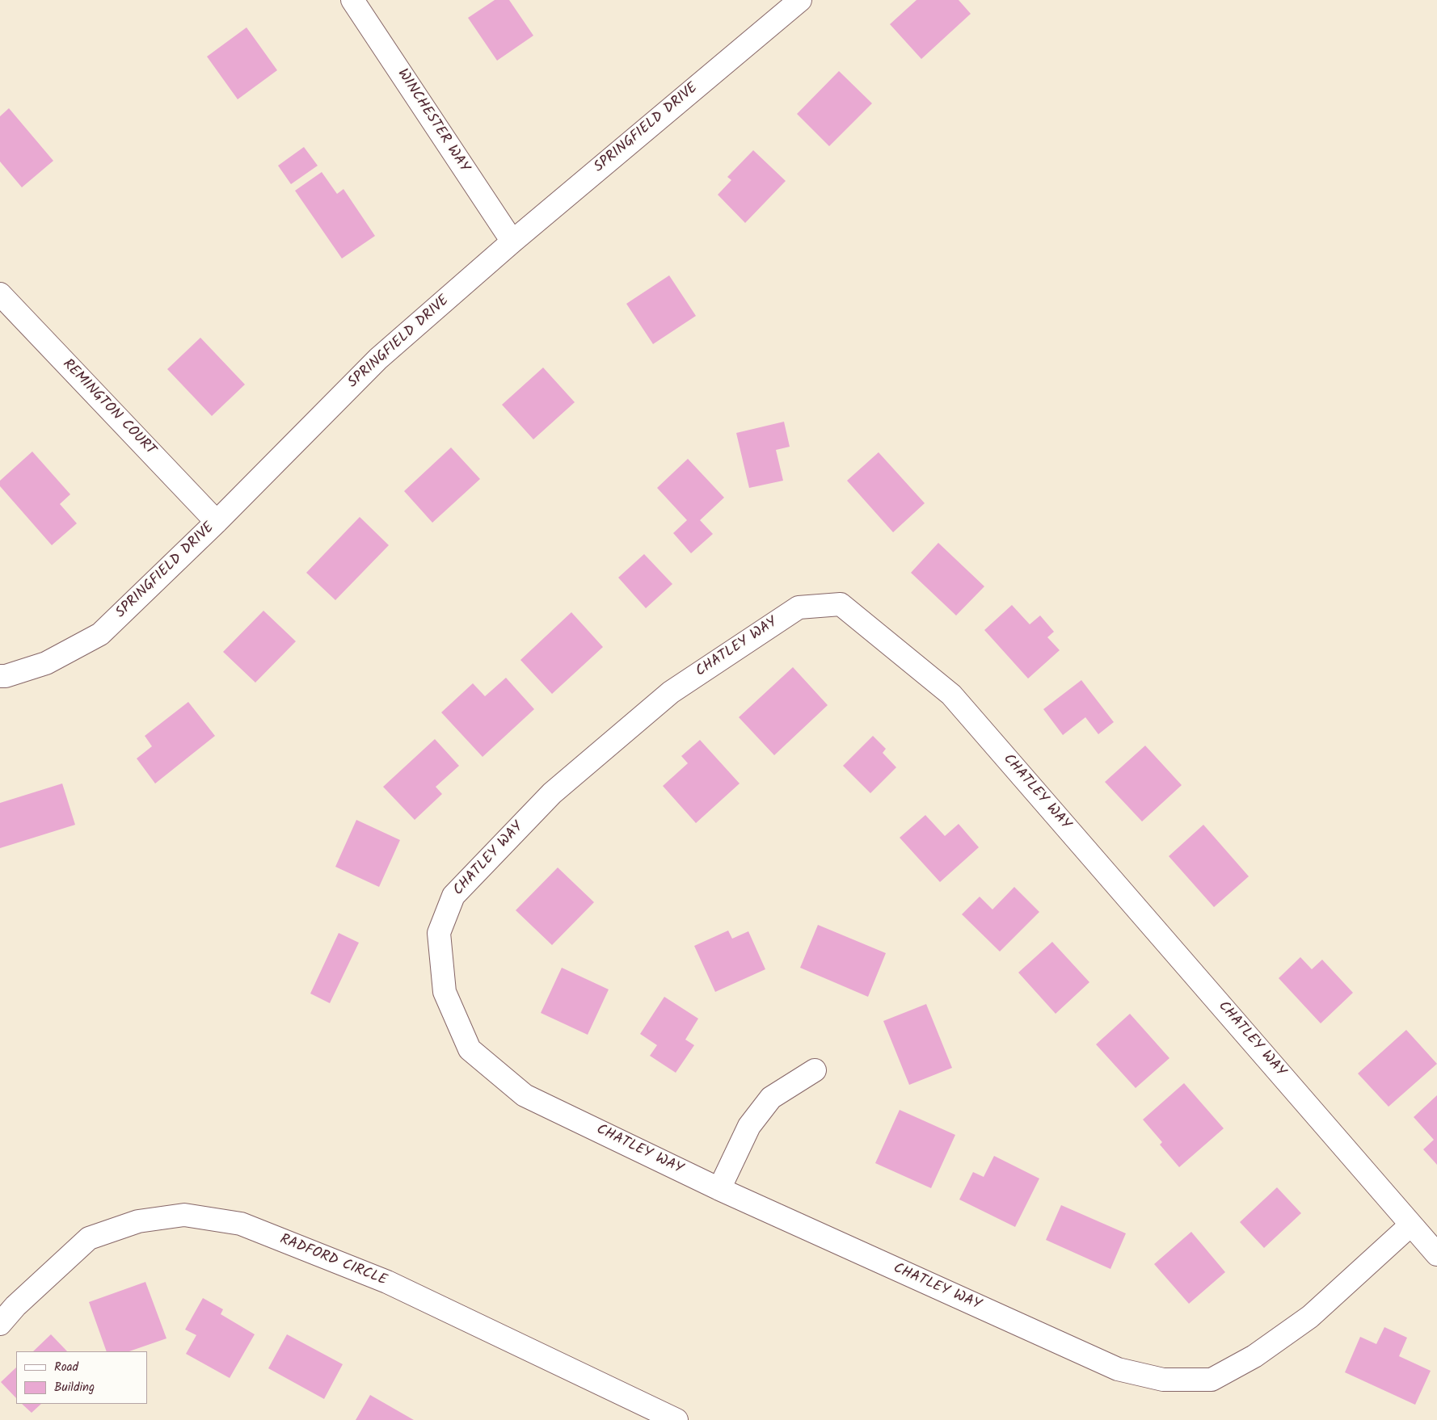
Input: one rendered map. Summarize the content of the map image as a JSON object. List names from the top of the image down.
{
  "streets": {
    "street": [
      "WINCHESTER WAY",
      "SPRINGFIELD DRIVE",
      "REMINGTON COURT",
      "CHATLEY WAY",
      "RADFORD CIRCLE"
    ]
  },
  "crossings": [
    ["WINCHESTER WAY", "SPRINGFIELD DRIVE"],
    ["SPRINGFIELD DRIVE", "REMINGTON COURT"]
  ],
  "legend": ["Road", "Building"]
}
